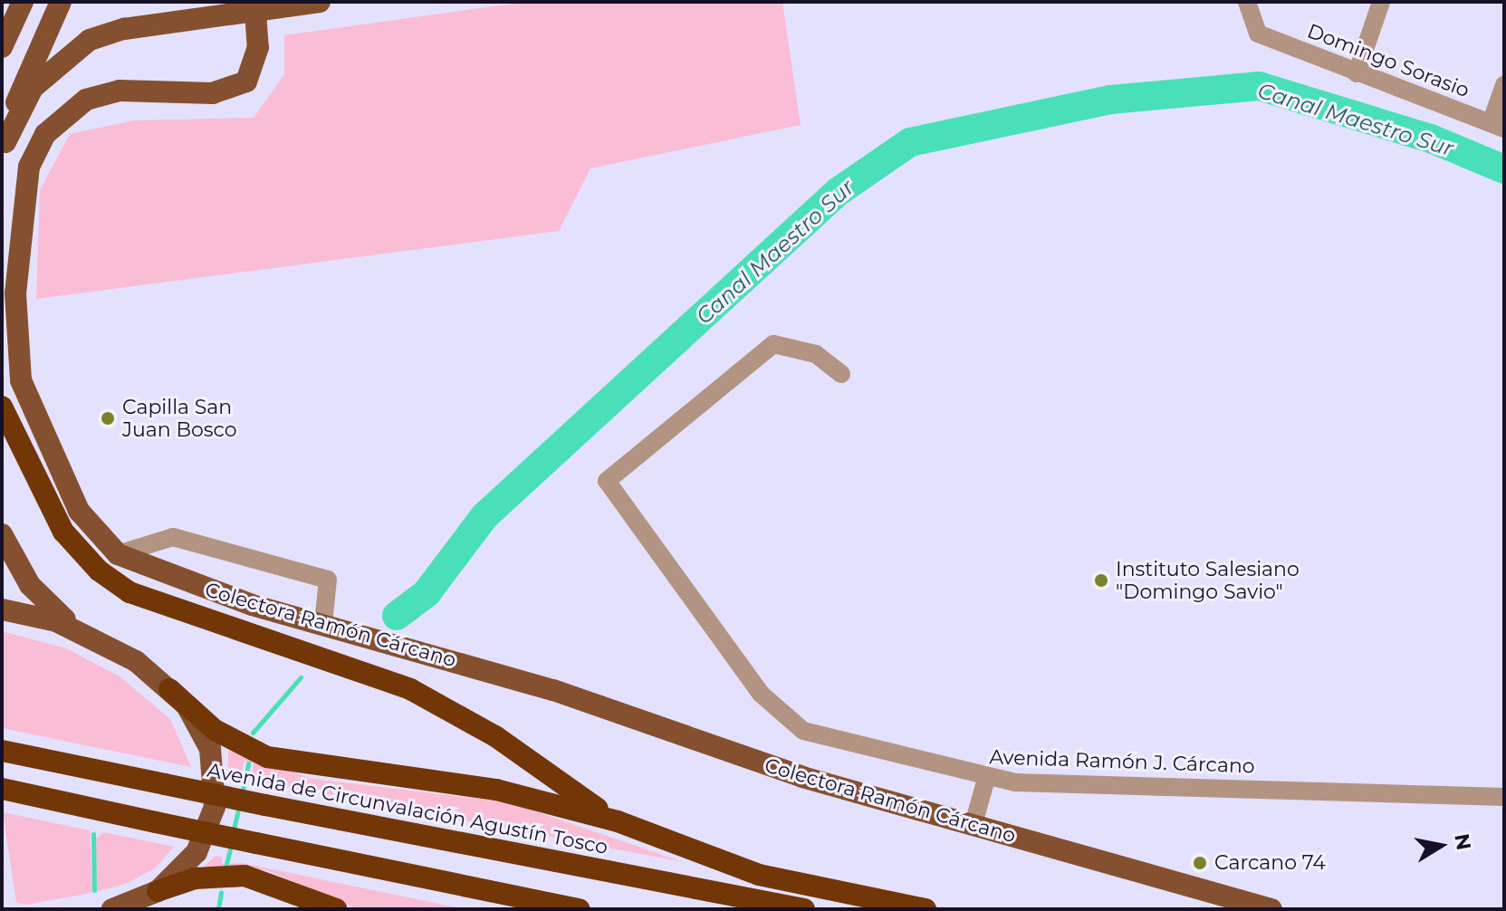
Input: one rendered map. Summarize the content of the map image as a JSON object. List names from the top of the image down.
{
  "streets": {
    "highway": ["Avenida de Circunvalación Agustín Tosco"],
    "main road": ["Colectora Ramón Cárcano"],
    "street": ["Domingo Sorasio", "Avenida Ramón J. Cárcano"]
  },
  "water": ["Canal Maestro Sur"],
  "places": ["Capilla San Juan Bosco", "Instituto Salesiano \"Domingo Savio\"", "Carcano 74"],
  "north": "right"
}
